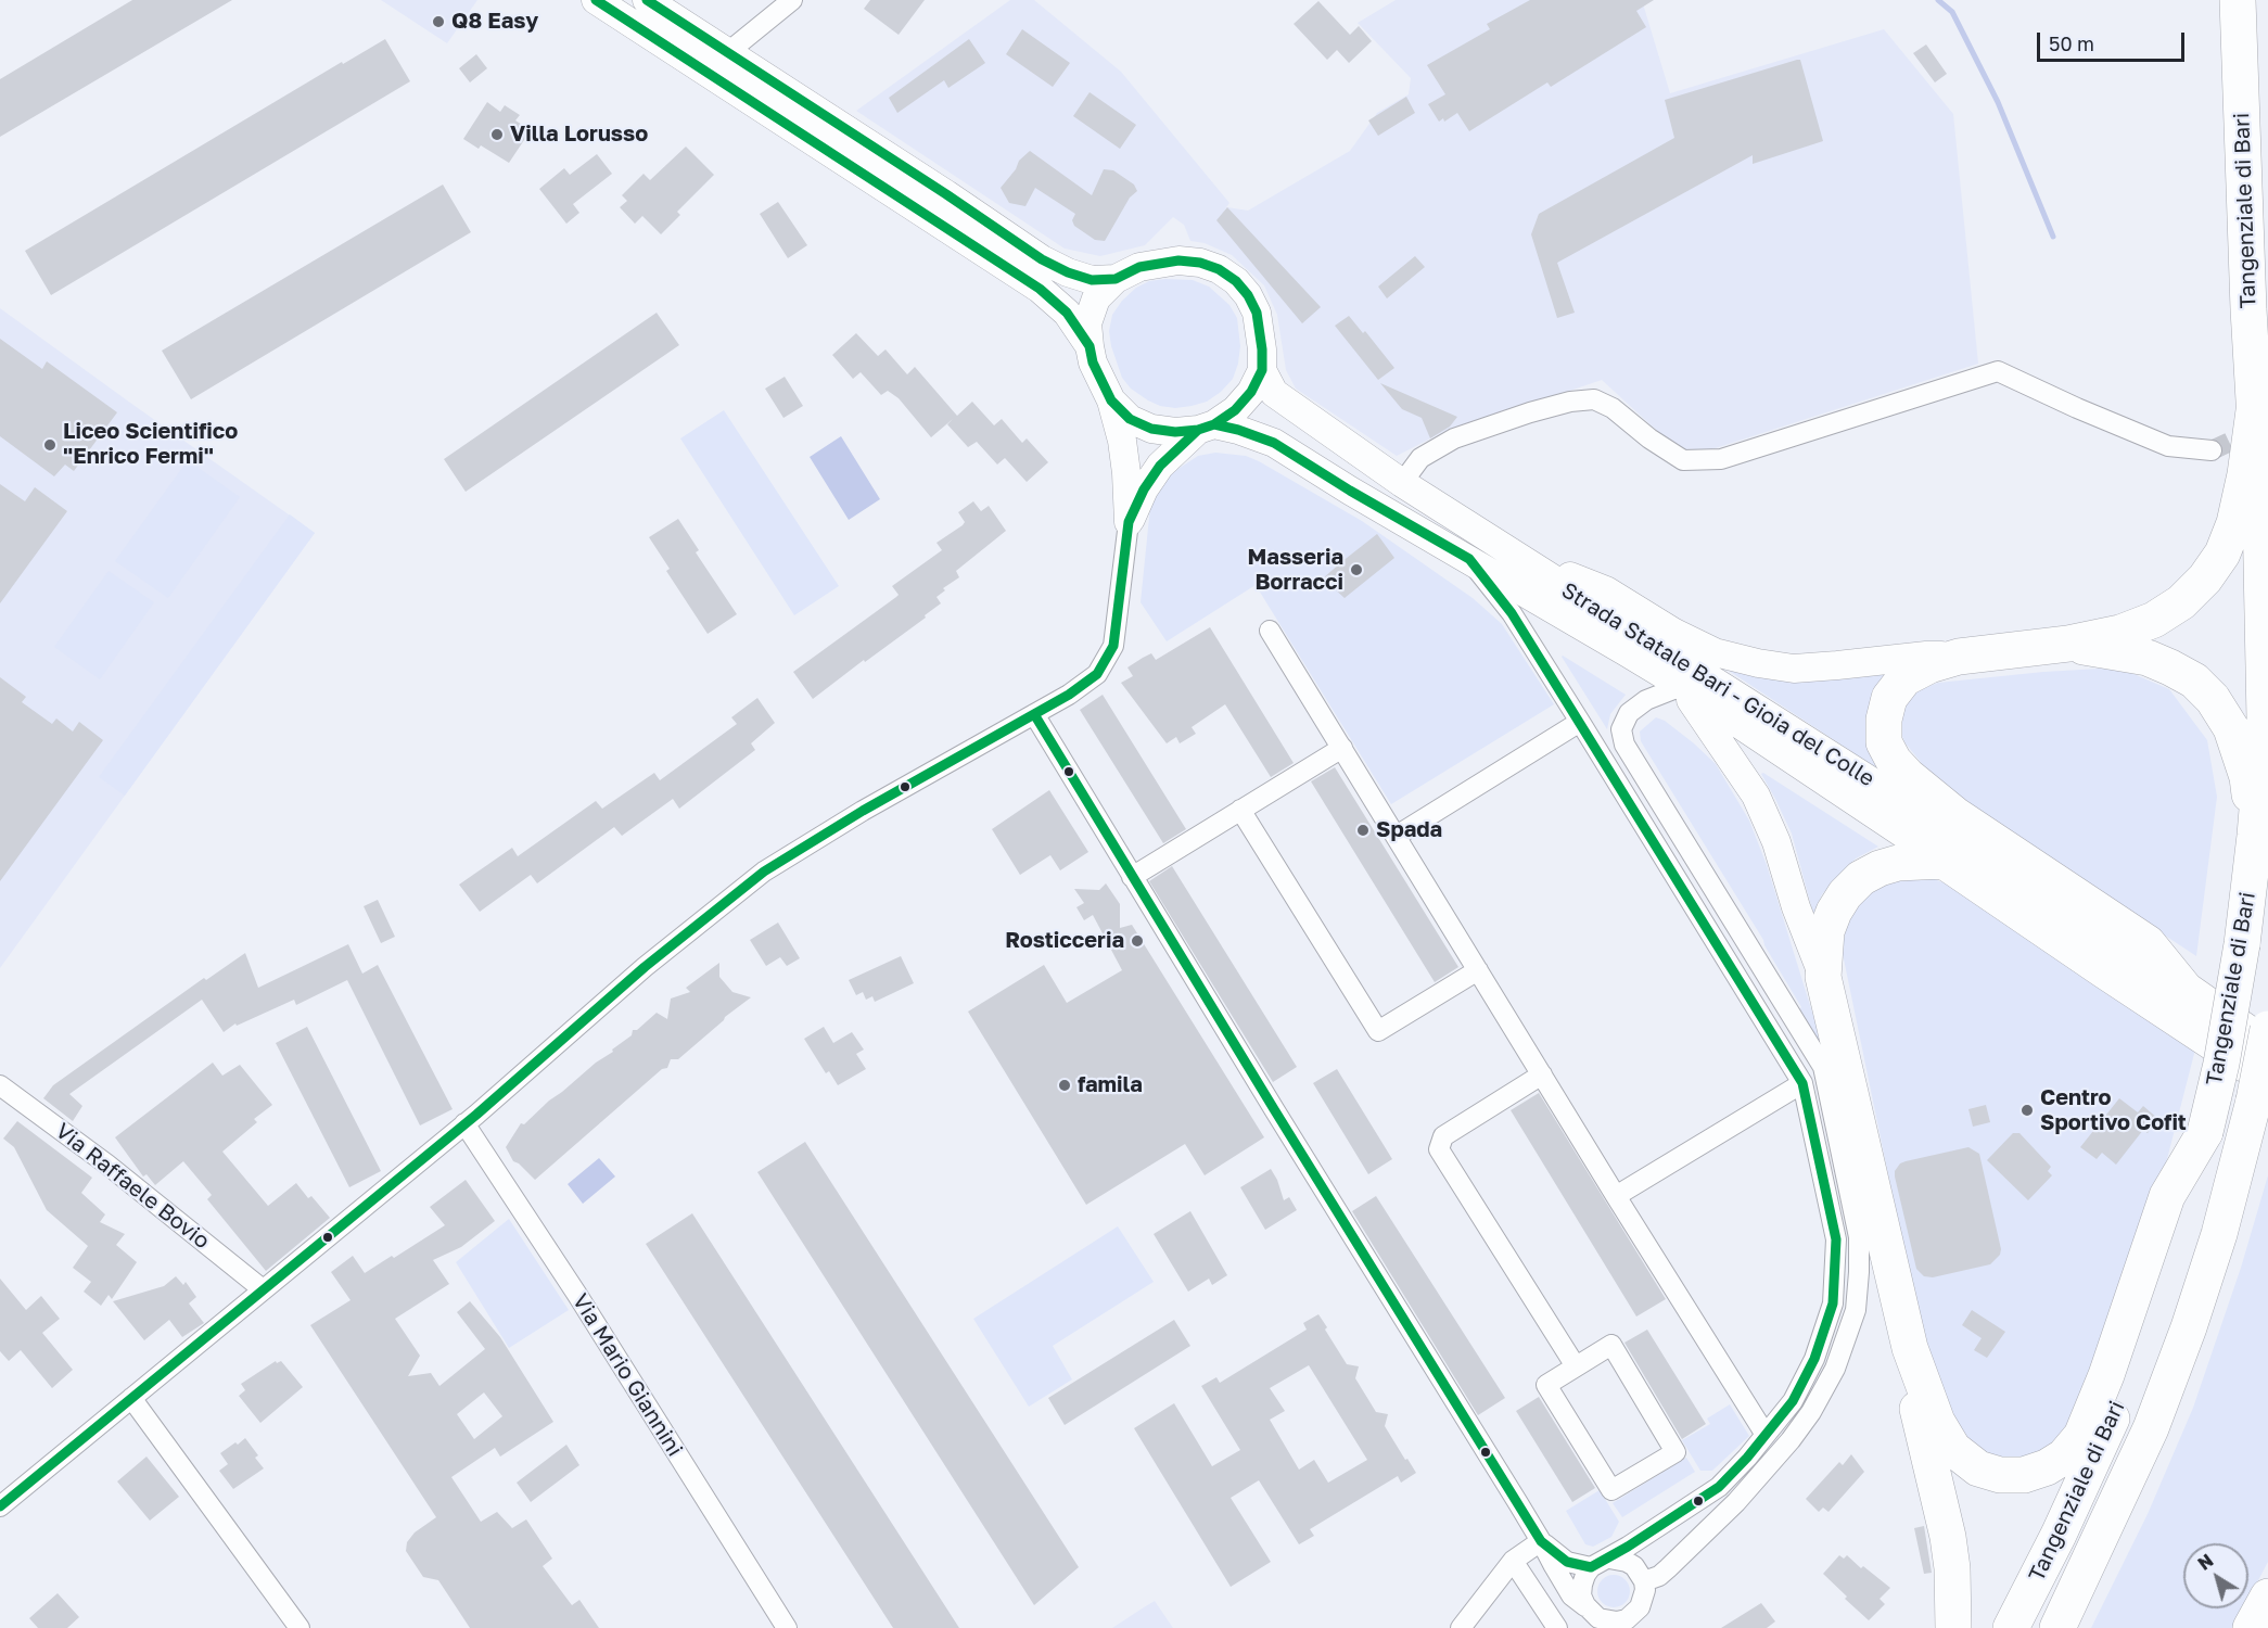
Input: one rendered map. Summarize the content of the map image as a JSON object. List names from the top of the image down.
{
  "streets": {
    "highway": ["Tangenziale di Bari"],
    "main road": ["Strada Statale Bari - Gioia del Colle"],
    "street": ["Via Raffaele Bovio", "Via Mario Giannini"]
  },
  "places": [
    "Q8 Easy",
    "Villa Lorusso",
    "Liceo Scientifico \"Enrico Fermi\"",
    "Masseria Borracci",
    "Spada",
    "Rosticceria",
    "famila",
    "Centro Sportivo Cofit"
  ],
  "scale_bar": "50 m",
  "north": "top left"
}
